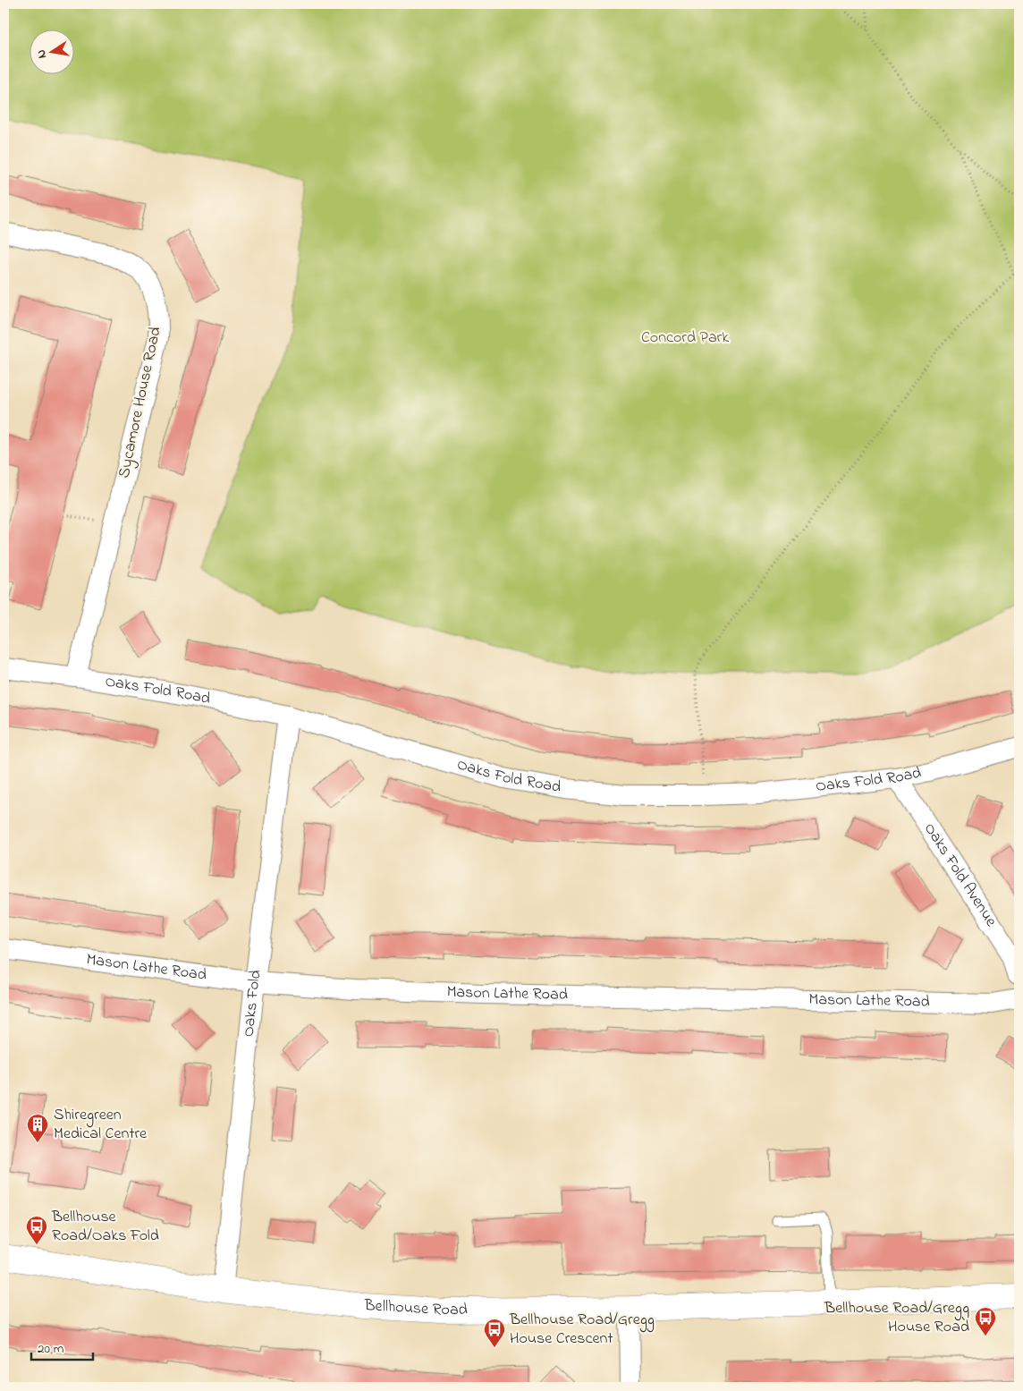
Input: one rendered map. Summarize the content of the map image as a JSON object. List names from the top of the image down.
{
  "streets": {
    "main road": ["Bellhouse Road"],
    "street": [
      "Sycamore House Road",
      "Oaks Fold Road",
      "Oaks Fold Avenue",
      "Mason Lathe Road",
      "Oaks Fold"
    ]
  },
  "crossings": [
    ["Sycamore House Road", "Oaks Fold Road"],
    ["Oaks Fold Road", "Oaks Fold Avenue"],
    ["Oaks Fold Road", "Oaks Fold"],
    ["Oaks Fold Avenue", "Mason Lathe Road"],
    ["Mason Lathe Road", "Oaks Fold"],
    ["Oaks Fold", "Bellhouse Road"]
  ],
  "parks": ["Concord Park"],
  "places": {
    "building": ["Shiregreen Medical Centre"],
    "bus stop": ["Bellhouse Road/Oaks Fold", "Bellhouse Road/Gregg House Road", "Bellhouse Road/Gregg House Crescent"]
  },
  "scale_bar": "20 m",
  "north": "left"
}
